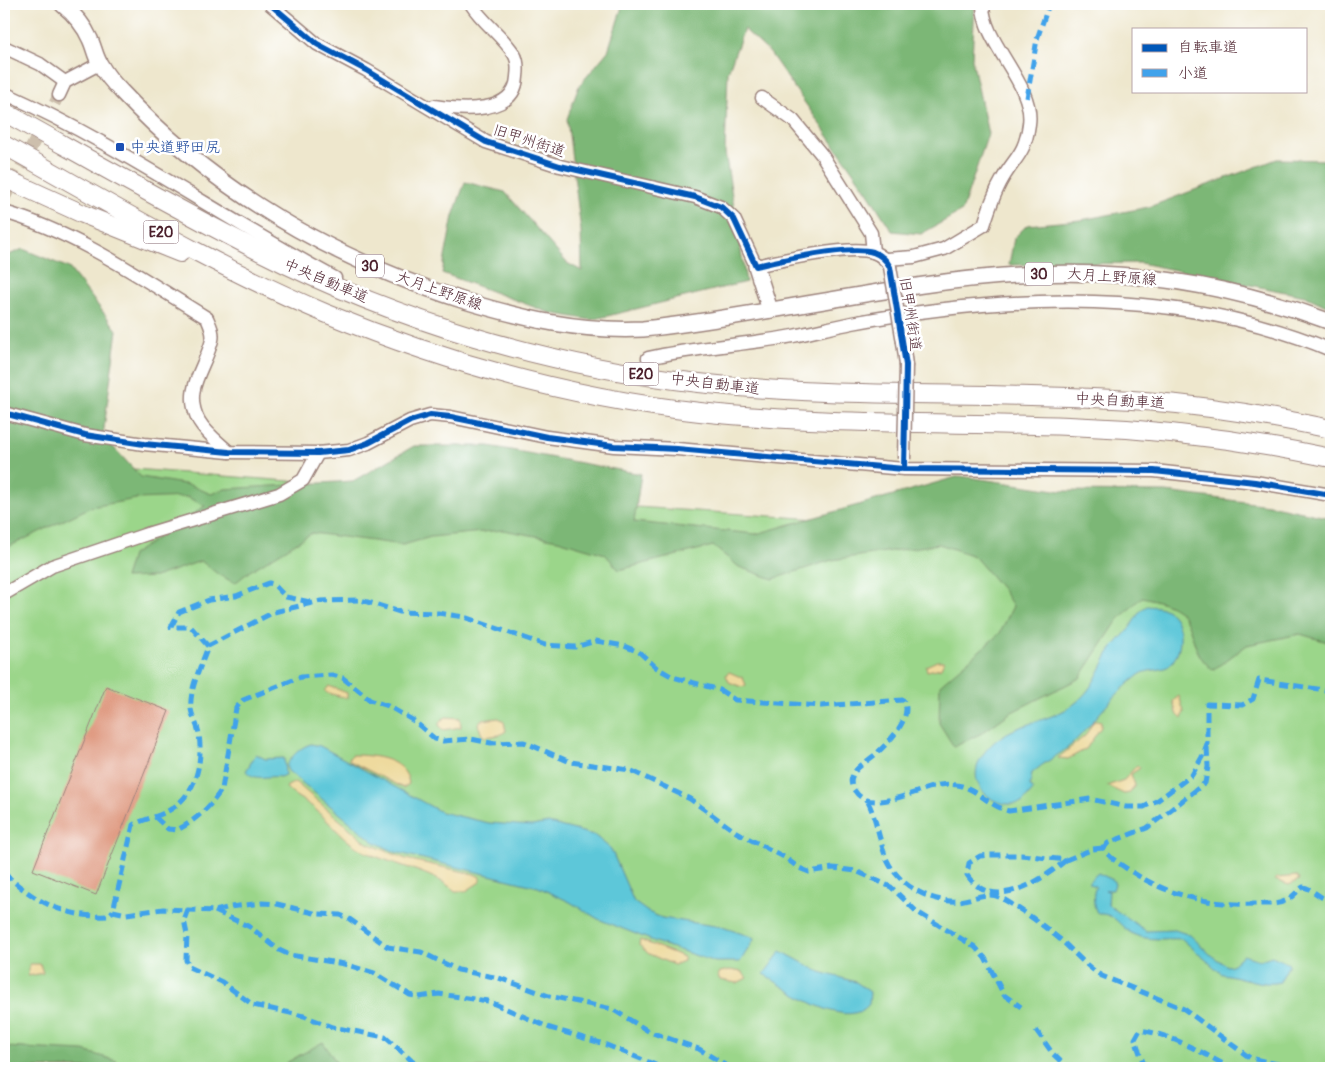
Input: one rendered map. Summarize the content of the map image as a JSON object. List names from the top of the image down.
{
  "streets": {
    "highway": ["E20", "中央自動車道"],
    "main road": ["30", "大月上野原線"],
    "street": ["旧甲州街道"]
  },
  "places": {
    "transit": ["中央道野田尻"]
  },
  "legend": ["自転車道", "小道"]
}
